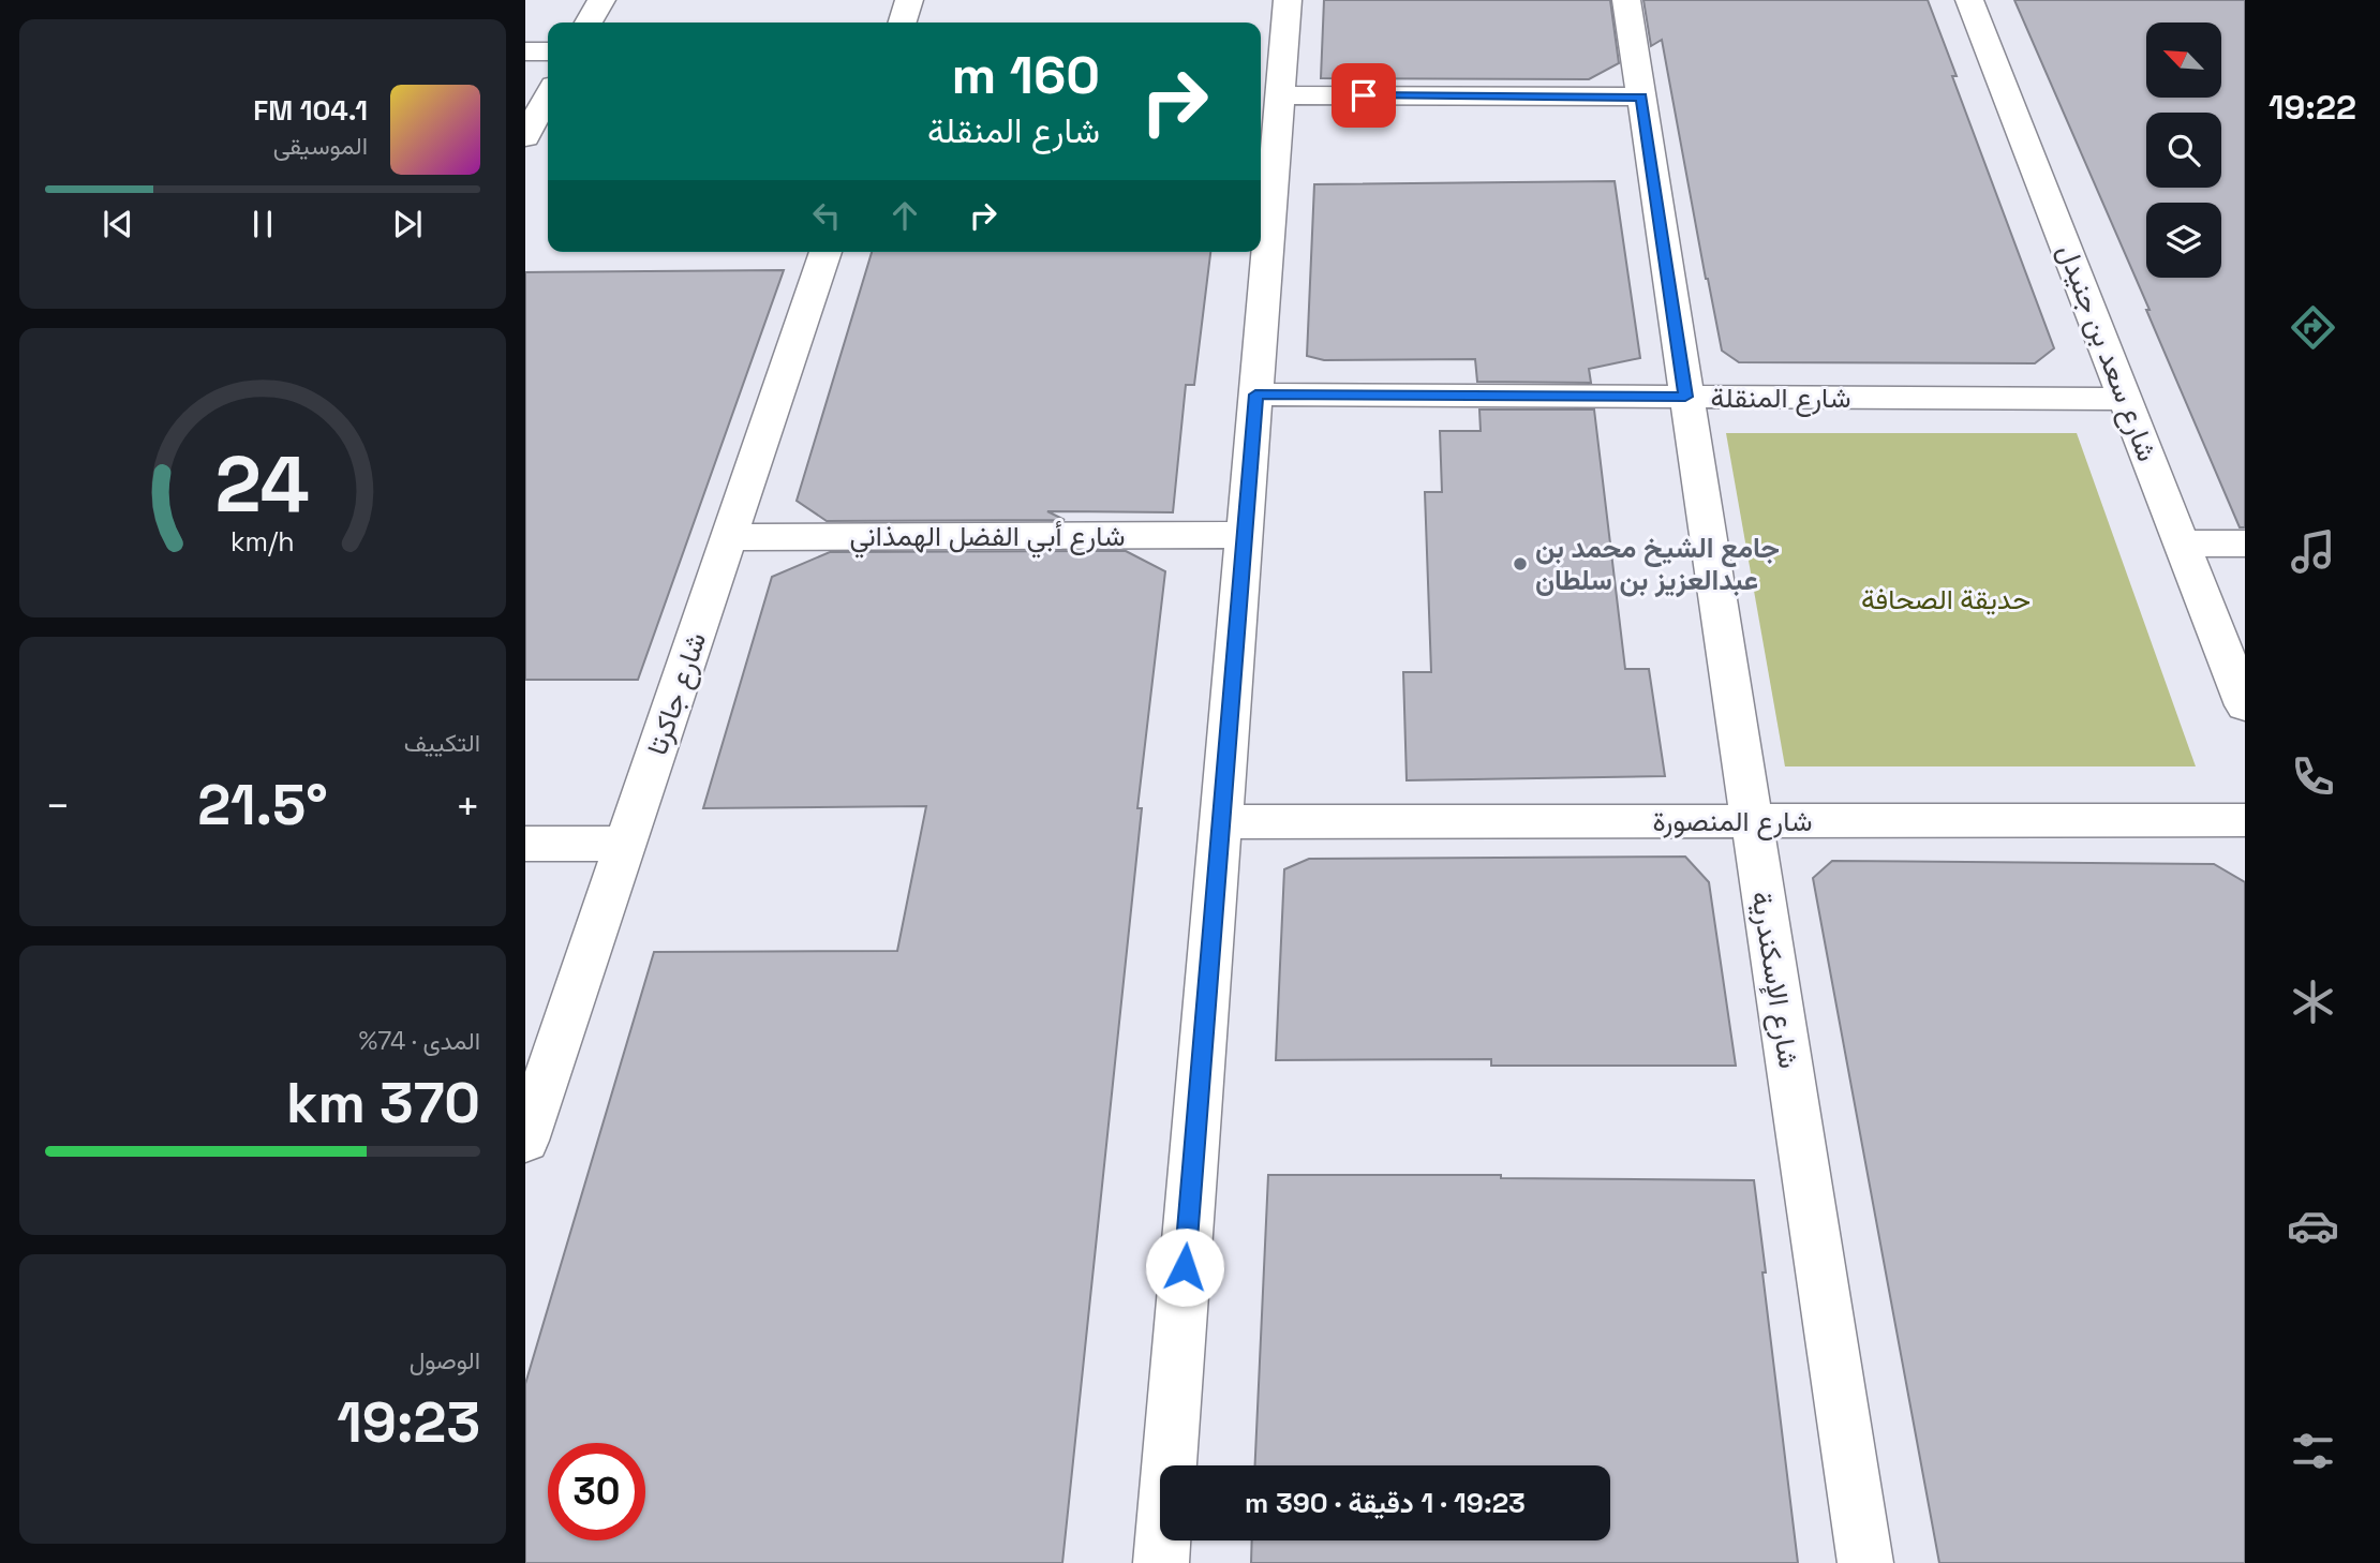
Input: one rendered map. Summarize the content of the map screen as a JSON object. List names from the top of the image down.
{
  "streets": {
    "street": [
      "شارع سعد بن جنيدل",
      "شارع المنقلة",
      "شارع أبي الفضل الهمذاني",
      "شارع جاكرتا",
      "شارع المنصورة",
      "شارع الإسكندرية"
    ]
  },
  "crossings": [
    ["شارع سعد بن جنيدل", "شارع المنقلة"],
    ["شارع المنقلة", "شارع الإسكندرية"],
    ["شارع أبي الفضل الهمذاني", "شارع جاكرتا"],
    ["شارع المنصورة", "شارع الإسكندرية"]
  ],
  "parks": ["حديقة الصحافة"],
  "places": ["جامع الشيخ محمد بن عبدالعزيز بن سلطان"],
  "north": "top left",
  "page": {
    "tabs": "19:22",
    "turn": ["160 m", "شارع المنقلة"],
    "song": ["104.1 FM", "الموسيقى"],
    "tile": [
      "التكييف",
      ["المدى · 74%", "370 km"],
      ["الوصول", "19:23"]
    ],
    "heat": ["−", "21.5°", "+"],
    "limit": "30",
    "trip": "19:23 · 1 دقيقة · 390 m",
    "gauge": ["24", "km/h"]
  }
}
